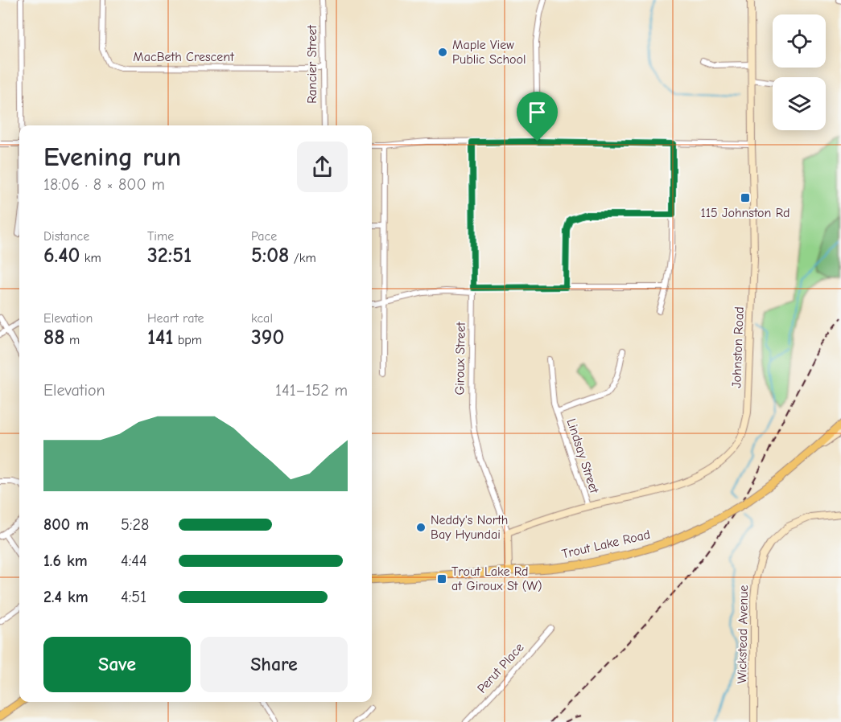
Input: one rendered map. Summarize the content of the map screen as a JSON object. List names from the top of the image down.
{
  "streets": {
    "main road": ["Trout Lake Road"],
    "street": [
      "MacBeth Crescent",
      "Rancier Street",
      "Johnston Road",
      "Giroux Street",
      "Lindsay Street",
      "Wickstead Avenue",
      "Perut Place"
    ]
  },
  "crossings": [
    ["MacBeth Crescent", "Rancier Street"],
    ["Johnston Road", "Giroux Street"],
    ["Johnston Road", "Lindsay Street"],
    ["Giroux Street", "Trout Lake Road"]
  ],
  "places": {
    "other": ["Maple View Public School", "Neddy's North Bay Hyundai"],
    "transit": ["115 Johnston Rd", "Trout Lake Rd at Giroux St (W)"]
  },
  "page": {
    "heading": ["Evening run", "18:06 · 8 × 800 m"],
    "stats": [
      ["Distance", "6.40 km"],
      ["Time", "32:51"],
      ["Pace", "5:08 /km"],
      ["Elevation", "88 m"],
      ["Heart rate", "141 bpm"],
      ["kcal", "390"]
    ],
    "chart": ["Elevation", "141–152 m"],
    "list": [
      {
        "name": "800 m",
        "note": "5:28"
      },
      {
        "name": "1.6 km",
        "note": "4:44"
      },
      {
        "name": "2.4 km",
        "note": "4:51"
      }
    ],
    "buttons": ["Save", "Share"]
  }
}
